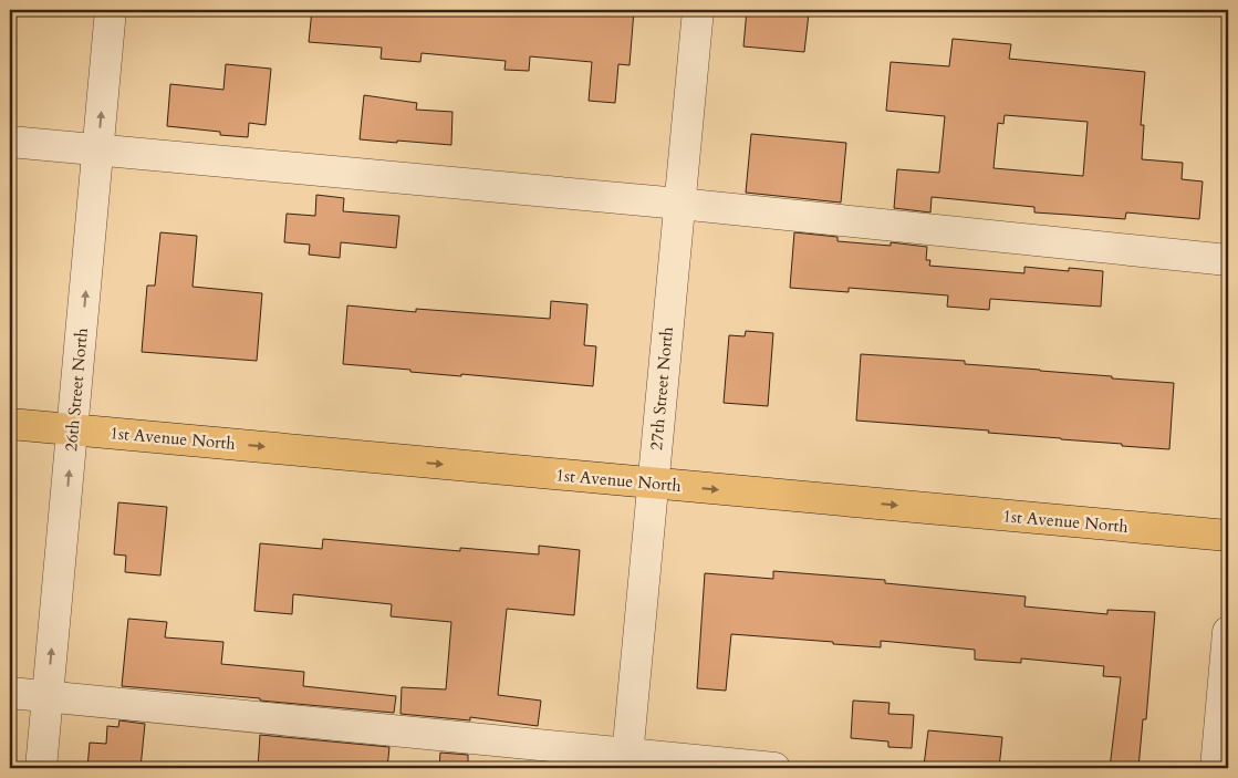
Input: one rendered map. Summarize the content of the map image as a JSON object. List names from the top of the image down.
{
  "streets": {
    "main road": ["1st Avenue North"],
    "street": ["27th Street North", "26th Street North"]
  },
  "crossings": [
    ["27th Street North", "1st Avenue North"],
    ["26th Street North", "1st Avenue North"]
  ],
  "one_way": ["26th Street North", "1st Avenue North"]
}
